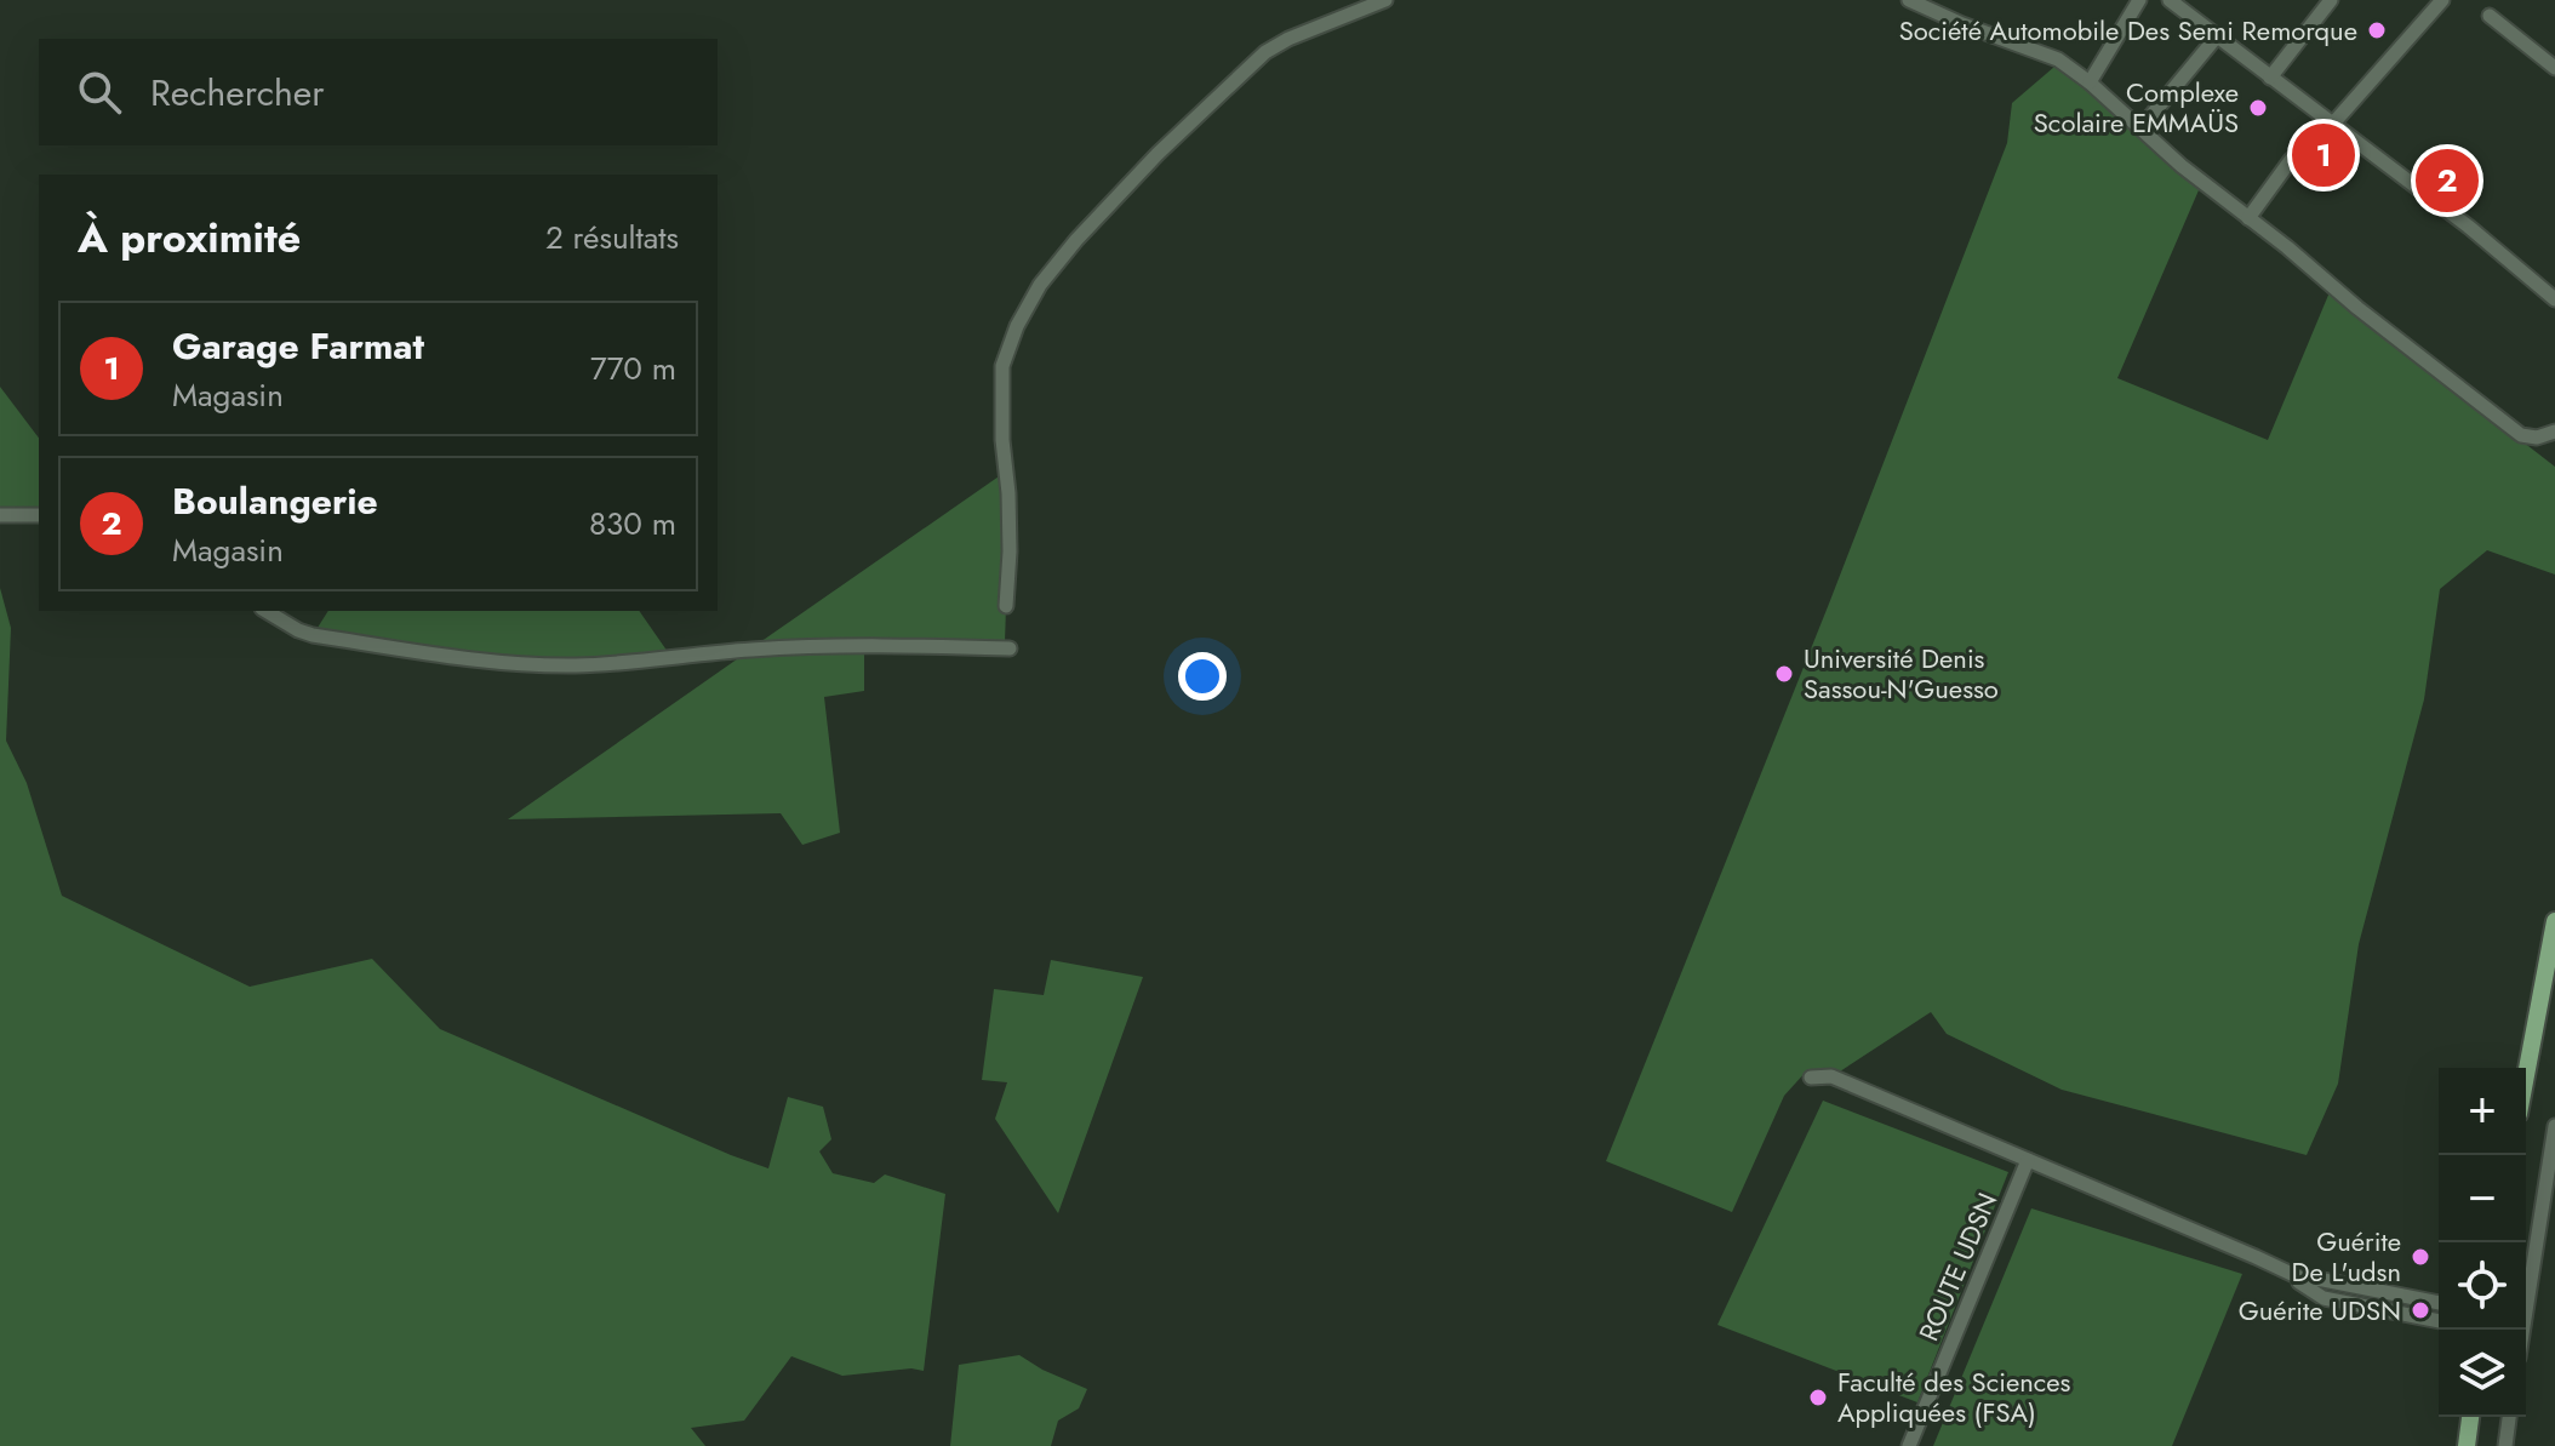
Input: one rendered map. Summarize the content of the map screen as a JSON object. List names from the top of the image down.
{
  "streets": {
    "street": ["ROUTE UDSN"]
  },
  "places": [
    "Société Automobile Des Semi Remorque",
    "Complexe Scolaire EMMAÜS",
    "Université Denis Sassou-N'Guesso",
    "Guérite De L'udsn",
    "Guérite UDSN",
    "Faculté des Sciences Appliquées (FSA)"
  ],
  "page": {
    "search": "Rechercher",
    "pins": ["1", "2"],
    "heading": ["À proximité", "2 résultats"],
    "list": [
      {
        "mark": "1",
        "name": "Garage Farmat",
        "note": "Magasin",
        "value": "770 m"
      },
      {
        "mark": "2",
        "name": "Boulangerie",
        "note": "Magasin",
        "value": "830 m"
      }
    ],
    "map_buttons": ["+", "−"]
  }
}
